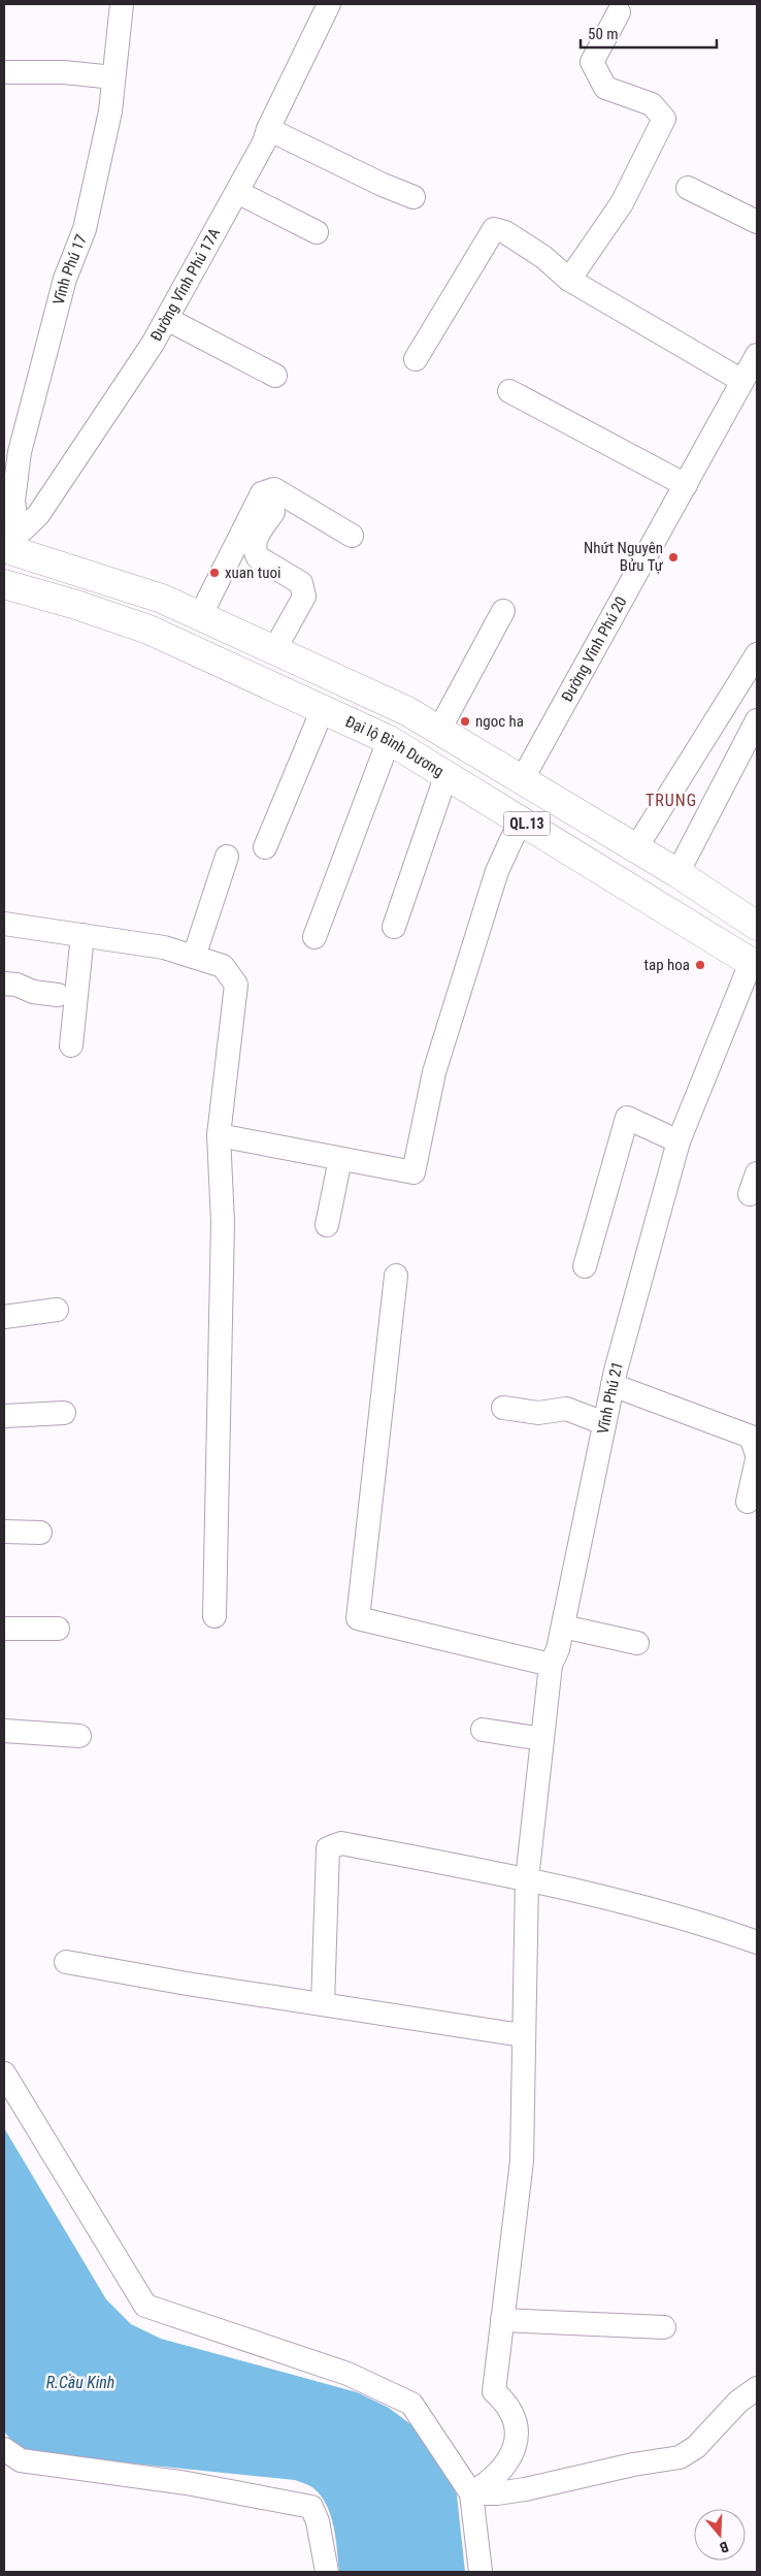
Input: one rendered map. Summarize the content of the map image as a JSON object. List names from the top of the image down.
{
  "streets": {
    "highway": ["Đại lộ Bình Dương", "QL.13"],
    "street": [
      "Vĩnh Phú 17",
      "Đường Vĩnh Phú 17A",
      "Đường Vĩnh Phú 20",
      "Vĩnh Phú 21"
    ]
  },
  "crossings": [
    ["Vĩnh Phú 17", "Đường Vĩnh Phú 17A"],
    ["Vĩnh Phú 17", "QL.13"],
    ["Đường Vĩnh Phú 17A", "QL.13"],
    ["Đường Vĩnh Phú 20", "QL.13"],
    ["Đại lộ Bình Dương", "Vĩnh Phú 21"]
  ],
  "districts": ["TRUNG"],
  "water": ["R.Cầu Kinh"],
  "places": [
    "Nhứt Nguyên Bửu Tự",
    "xuan tuoi",
    "ngoc ha",
    "tap hoa"
  ],
  "scale_bar": "50 m",
  "north": "bottom"
}
